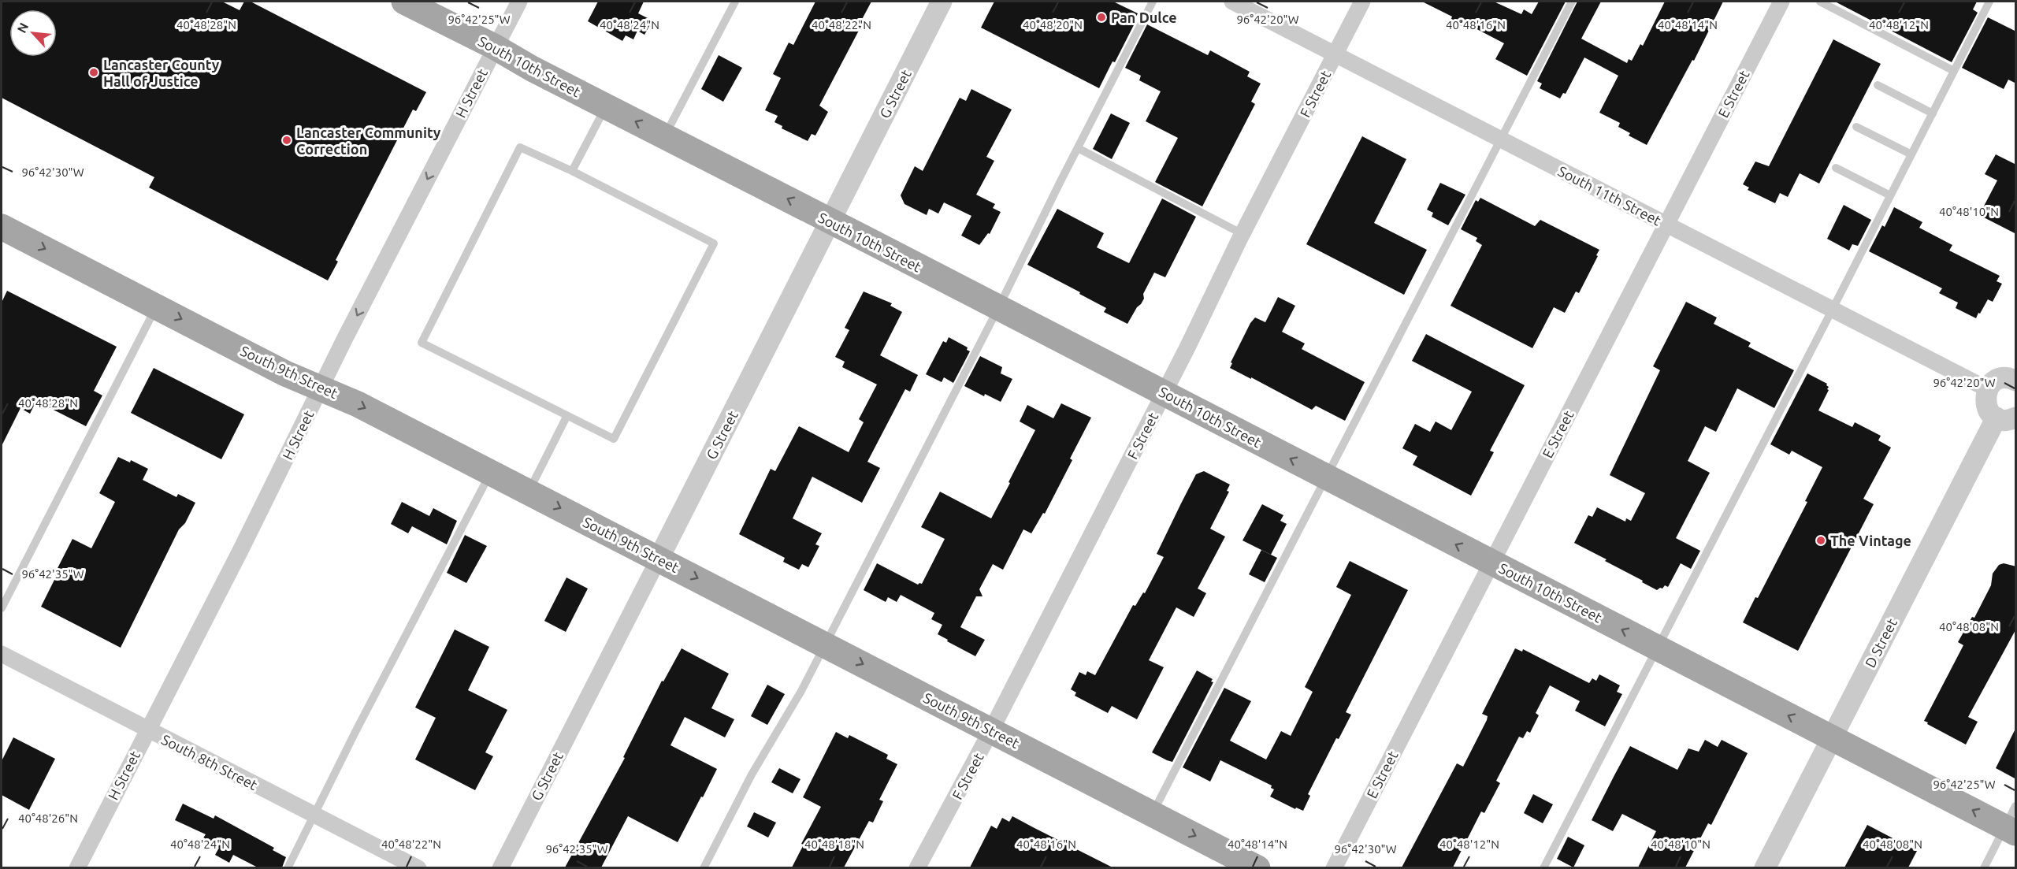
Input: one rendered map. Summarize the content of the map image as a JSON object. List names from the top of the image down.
{
  "streets": {
    "main road": ["South 10th Street", "South 9th Street"],
    "street": [
      "H Street",
      "G Street",
      "F Street",
      "E Street",
      "South 11th Street",
      "D Street",
      "South 8th Street"
    ]
  },
  "crossings": [
    ["South 10th Street", "H Street"],
    ["South 10th Street", "G Street"],
    ["South 10th Street", "F Street"],
    ["South 10th Street", "E Street"],
    ["South 10th Street", "D Street"],
    ["H Street", "South 9th Street"],
    ["H Street", "South 8th Street"],
    ["G Street", "South 9th Street"],
    ["F Street", "South 11th Street"],
    ["F Street", "South 9th Street"],
    ["E Street", "South 11th Street"]
  ],
  "one_way": ["South 10th Street", "H Street", "South 9th Street"],
  "places": [
    "Pan Dulce",
    "Lancaster County Hall of Justice",
    "Lancaster Community Correction",
    "The Vintage"
  ],
  "north": "top left",
  "coordinates": [
    "96°42'25\"W",
    "96°42'20\"W",
    "40°48'28\"N",
    "40°48'24\"N",
    "40°48'22\"N",
    "40°48'20\"N",
    "40°48'16\"N",
    "40°48'14\"N",
    "40°48'12\"N",
    "96°42'30\"W",
    "40°48'10\"N",
    "96°42'35\"W",
    "40°48'08\"N",
    "40°48'26\"N",
    "40°48'18\"N"
  ]
}
